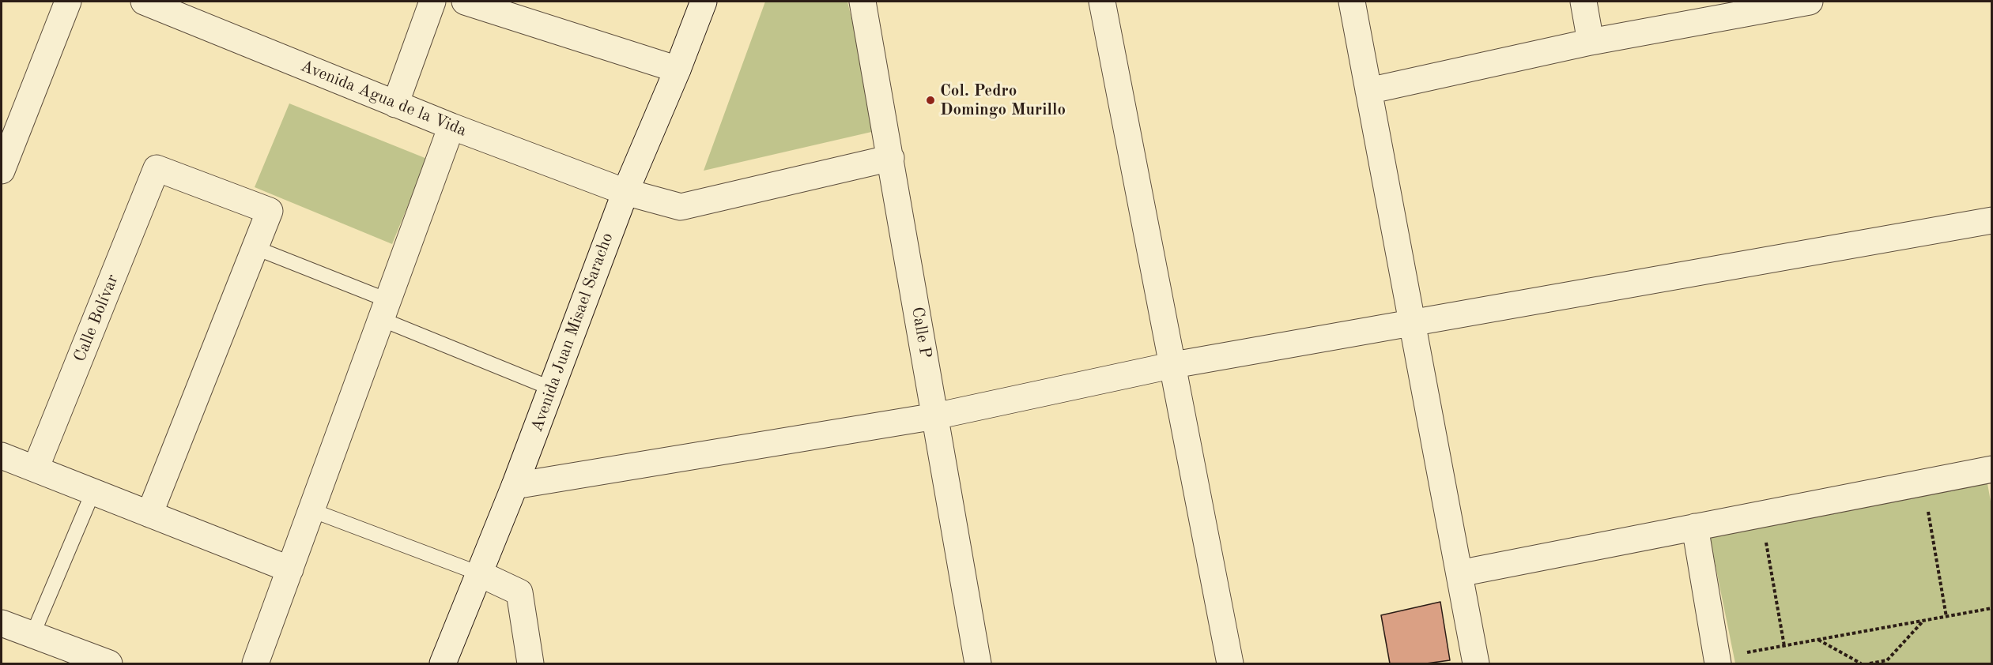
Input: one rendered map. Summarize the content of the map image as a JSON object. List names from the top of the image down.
{
  "streets": {
    "street": [
      "Avenida Agua de la Vida",
      "Calle Bolívar",
      "Avenida Juan Misael Saracho",
      "Calle P"
    ]
  },
  "crossings": [
    ["Avenida Agua de la Vida", "Avenida Juan Misael Saracho"],
    ["Avenida Agua de la Vida", "Calle P"]
  ],
  "places": ["Col. Pedro Domingo Murillo"]
}
